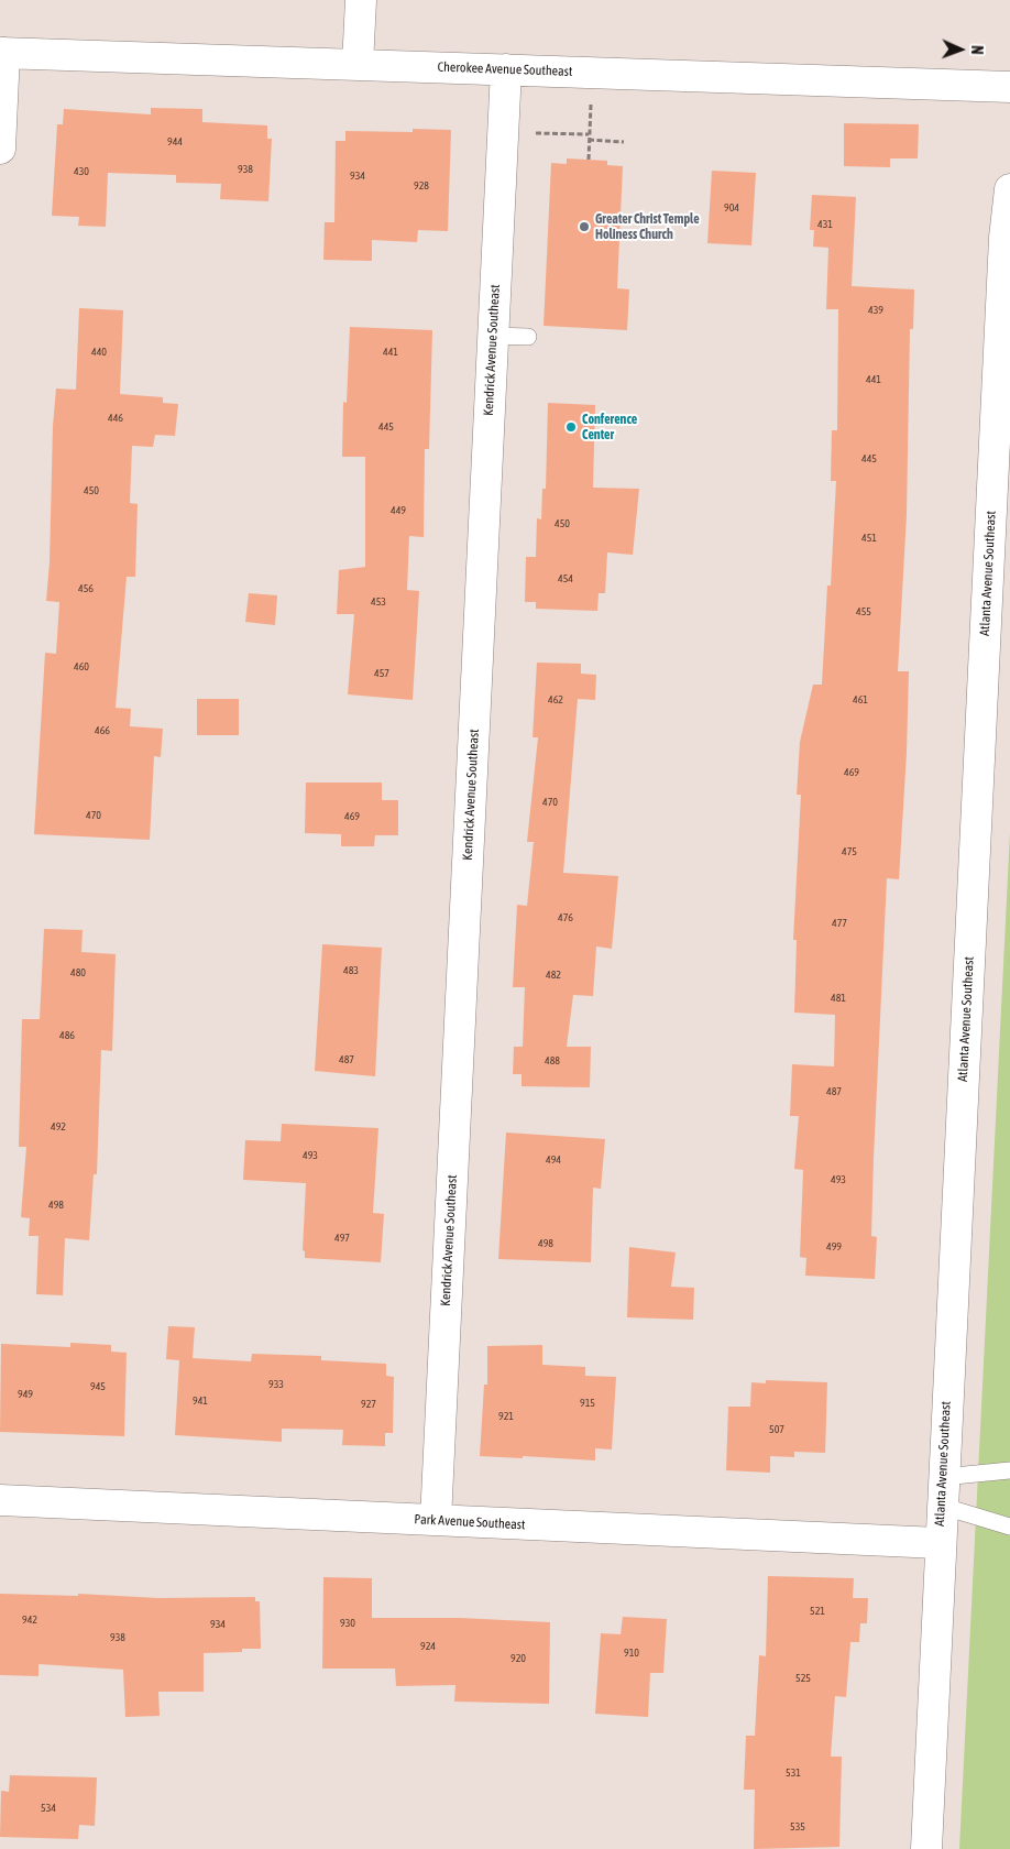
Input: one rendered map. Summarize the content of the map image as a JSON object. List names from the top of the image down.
{
  "streets": {
    "street": [
      "Cherokee Avenue Southeast",
      "Kendrick Avenue Southeast",
      "Atlanta Avenue Southeast",
      "Park Avenue Southeast"
    ]
  },
  "crossings": [
    ["Cherokee Avenue Southeast", "Kendrick Avenue Southeast"],
    ["Kendrick Avenue Southeast", "Park Avenue Southeast"],
    ["Atlanta Avenue Southeast", "Park Avenue Southeast"]
  ],
  "places": ["Greater Christ Temple Holiness Church", "Conference Center"],
  "house_numbers": [
    "944",
    "938",
    "430",
    "934",
    "928",
    "904",
    "431",
    "439",
    "440",
    "441",
    "441",
    "446",
    "445",
    "445",
    "450",
    "449",
    "450",
    "451",
    "454",
    "456",
    "453",
    "455",
    "460",
    "457",
    "462",
    "461",
    "466",
    "469",
    "470",
    "470",
    "469",
    "475",
    "476",
    "477",
    "483",
    "480",
    "482",
    "481",
    "486",
    "487",
    "488",
    "487",
    "492",
    "493",
    "494",
    "493",
    "498",
    "497",
    "498",
    "499",
    "933",
    "945",
    "949",
    "941",
    "915",
    "927",
    "921",
    "507",
    "521",
    "942",
    "930",
    "934",
    "938",
    "924",
    "910",
    "920",
    "525",
    "531",
    "534",
    "535"
  ],
  "north": "right"
}
